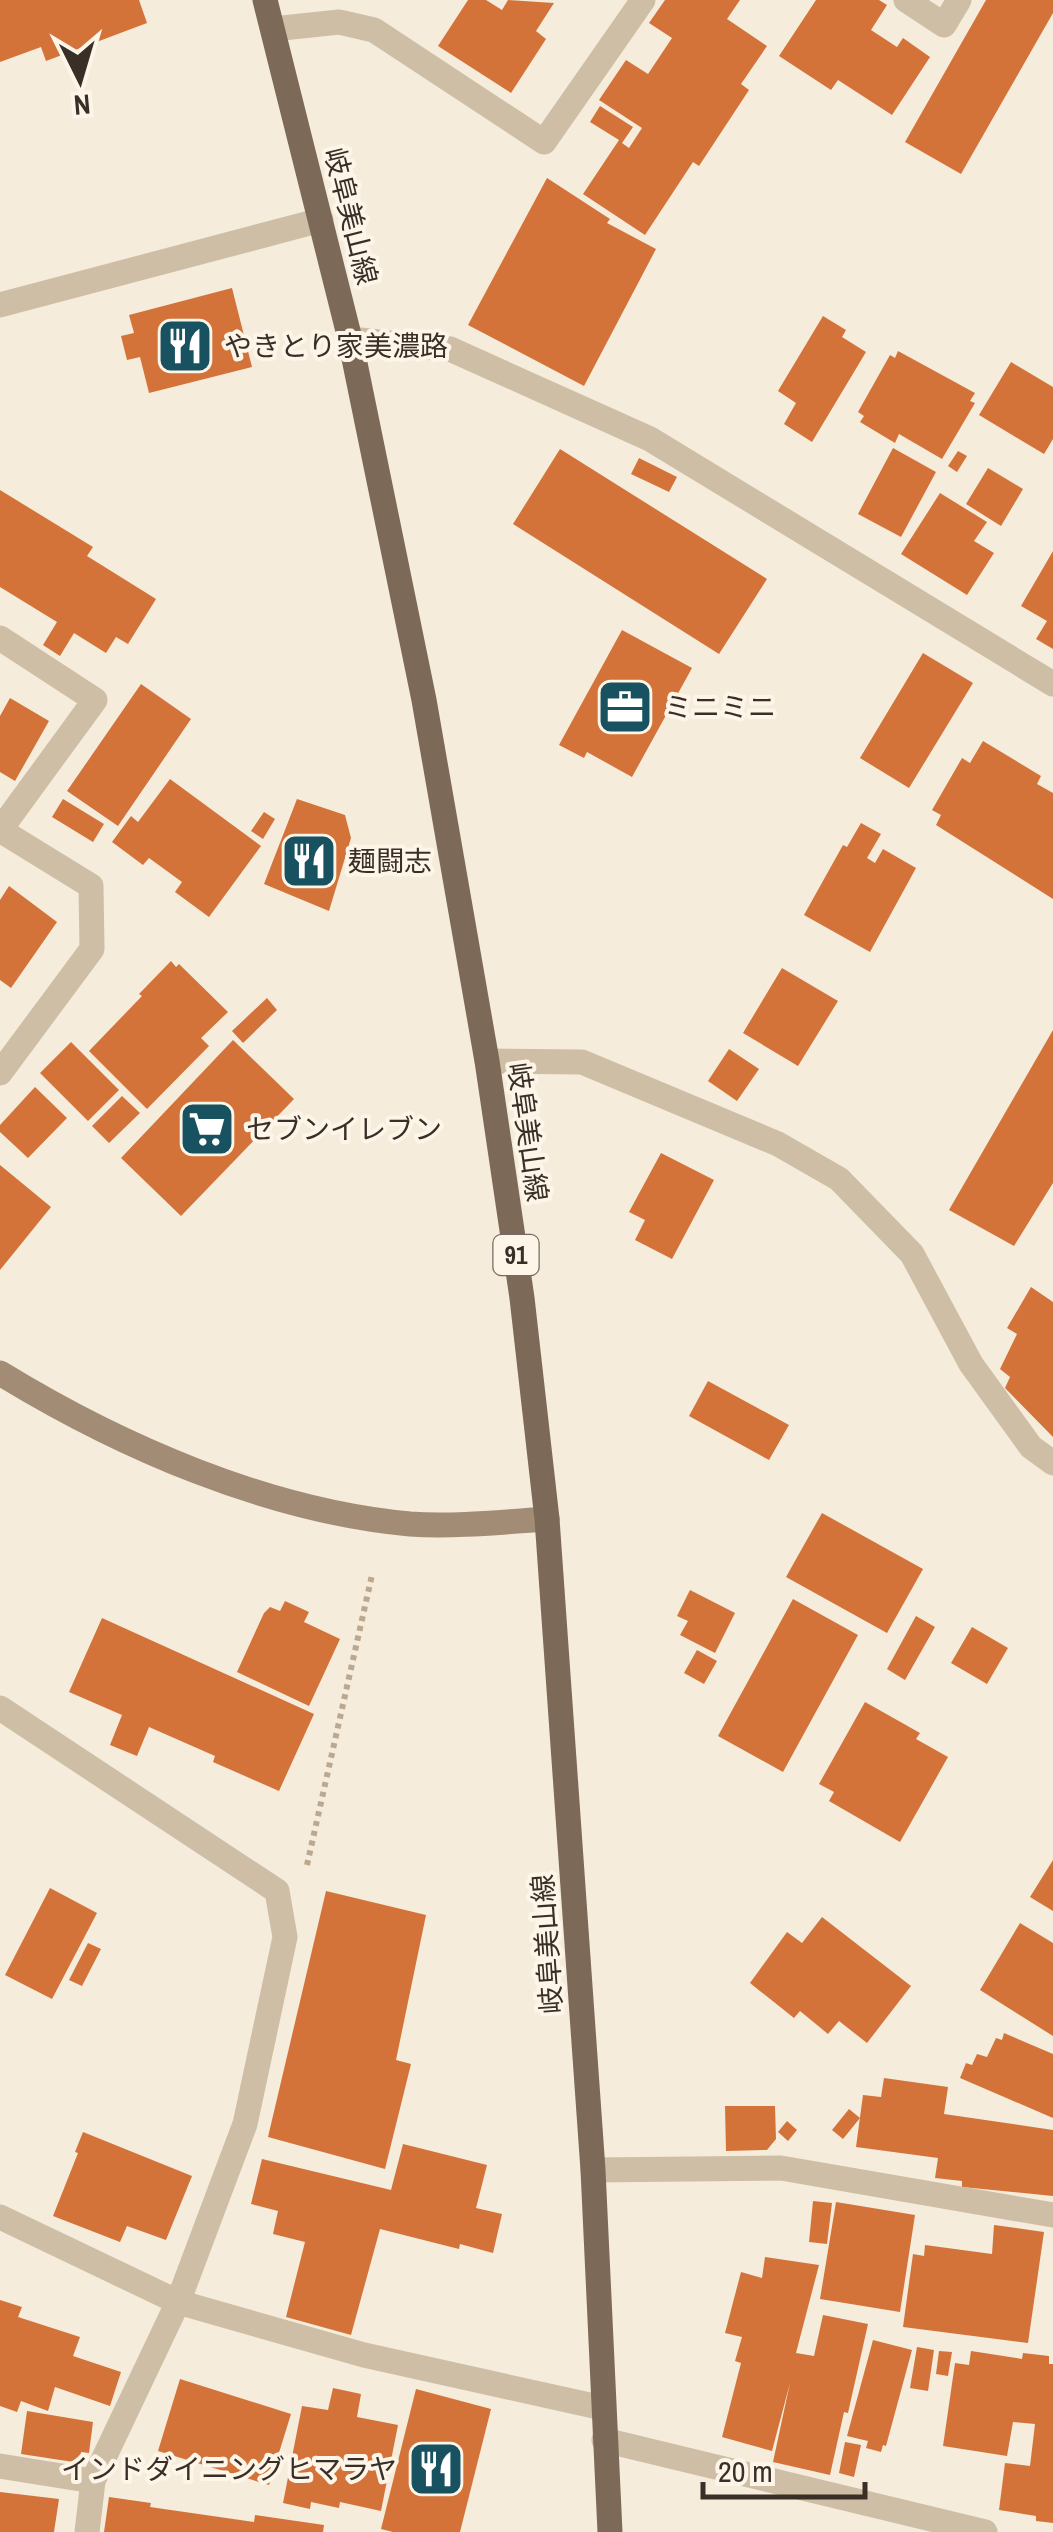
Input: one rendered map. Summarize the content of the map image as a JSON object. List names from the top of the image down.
{
  "streets": {
    "main road": ["岐阜美山線", "91"]
  },
  "places": {
    "restaurant": ["やきとり家美濃路", "麺闘志", "インドダイニングヒマラヤ"],
    "office": ["ミニミニ"],
    "supermarket": ["セブンイレブン"]
  },
  "scale_bar": "20 m",
  "north": "bottom"
}
